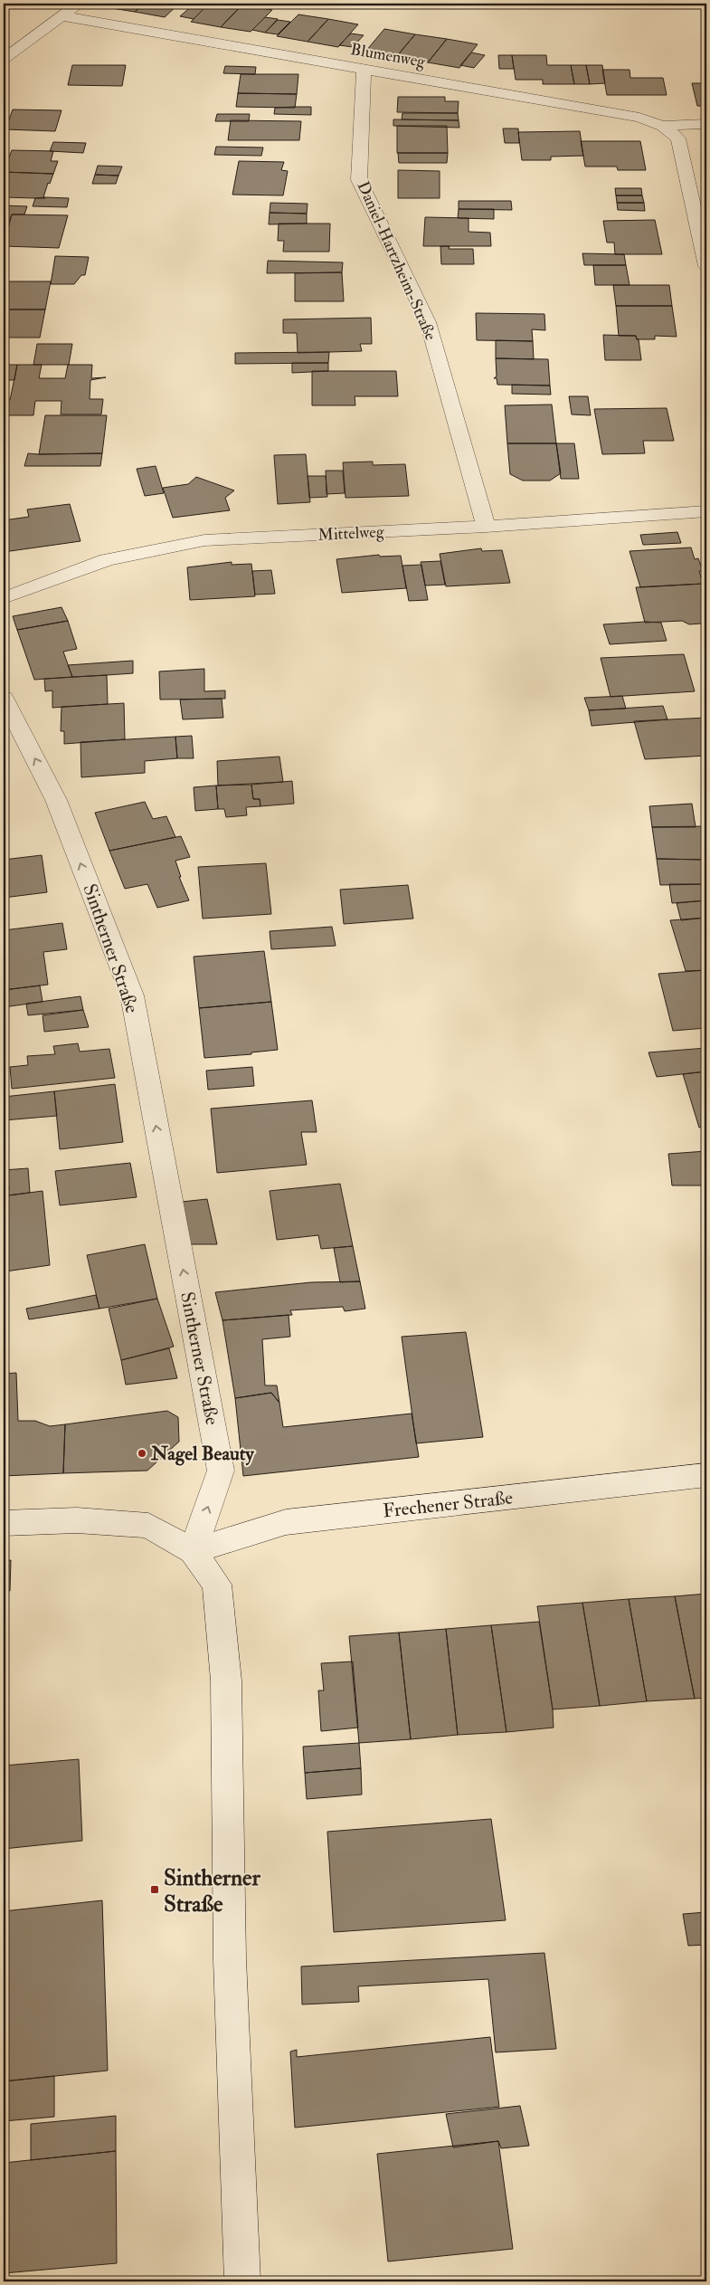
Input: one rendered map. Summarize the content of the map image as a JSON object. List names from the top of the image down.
{
  "streets": {
    "street": [
      "Blumenweg",
      "Daniel-Hartzheim-Straße",
      "Mittelweg",
      "Sintherner Straße",
      "Frechener Straße"
    ]
  },
  "crossings": [
    ["Blumenweg", "Daniel-Hartzheim-Straße"],
    ["Daniel-Hartzheim-Straße", "Mittelweg"],
    ["Sintherner Straße", "Frechener Straße"]
  ],
  "one_way": ["Sintherner Straße"],
  "places": {
    "other": ["Nagel Beauty"],
    "transit": ["Sintherner Straße"]
  }
}
